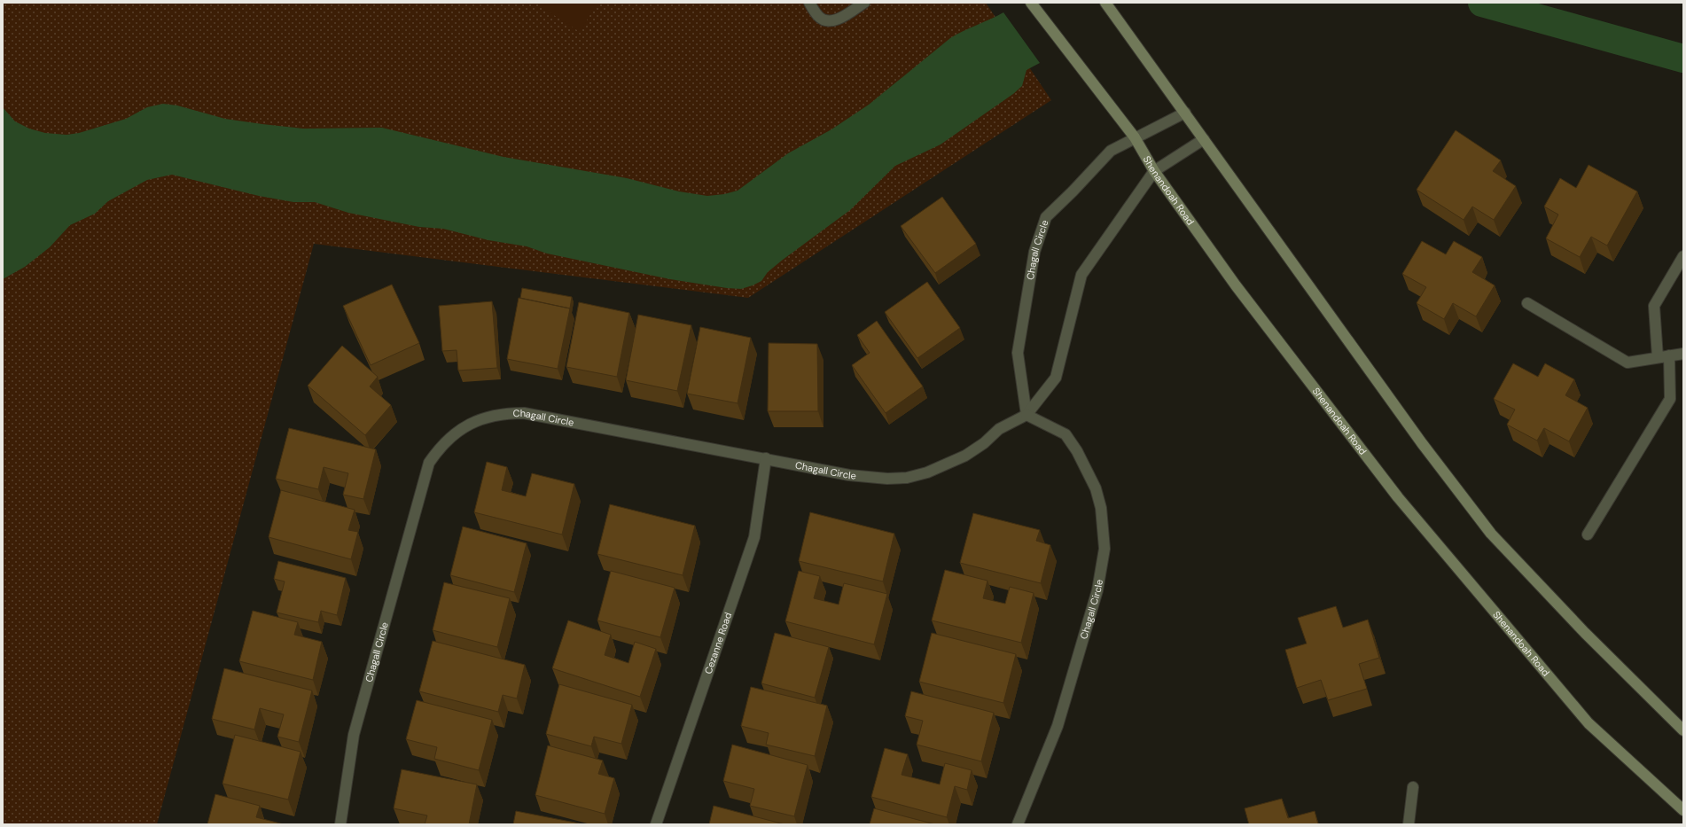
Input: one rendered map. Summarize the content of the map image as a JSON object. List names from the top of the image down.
{
  "streets": {
    "street": ["Shenandoah Road", "Chagall Circle", "Cezanne Road"]
  },
  "crossings": [
    ["Shenandoah Road", "Chagall Circle"],
    ["Chagall Circle", "Cezanne Road"]
  ]
}
